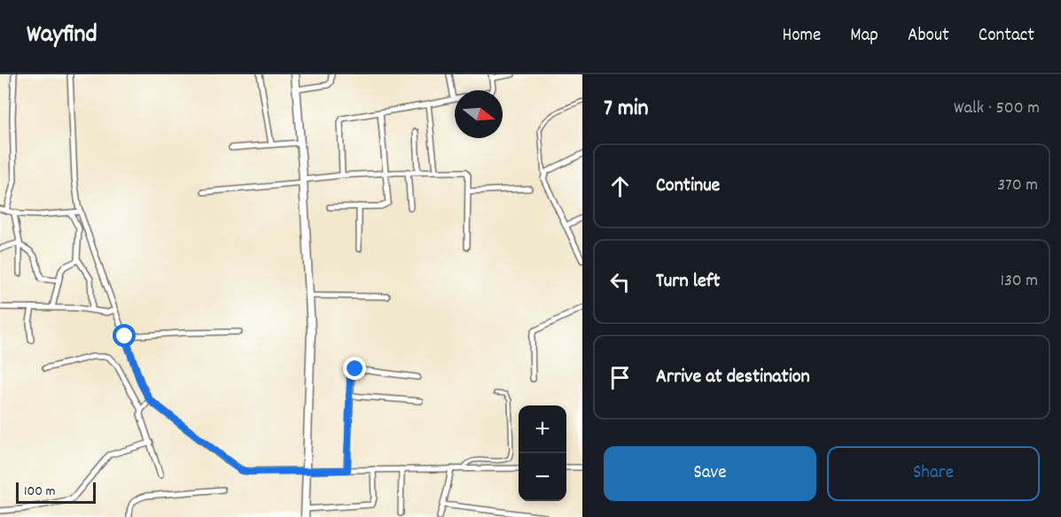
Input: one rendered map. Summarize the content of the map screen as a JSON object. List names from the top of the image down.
{
  "scale_bar": "100 m",
  "north": "right",
  "page": {
    "header": "Wayfind",
    "nav": [
      "Home",
      "Map",
      "About",
      "Contact"
    ],
    "heading": ["7 min", "Walk · 500 m"],
    "list": [
      ["Continue", "370 m"],
      ["Turn left", "130 m"],
      "Arrive at destination"
    ],
    "map_buttons": ["+", "−"],
    "buttons": ["Save", "Share"],
    "scale": "100 m"
  }
}
